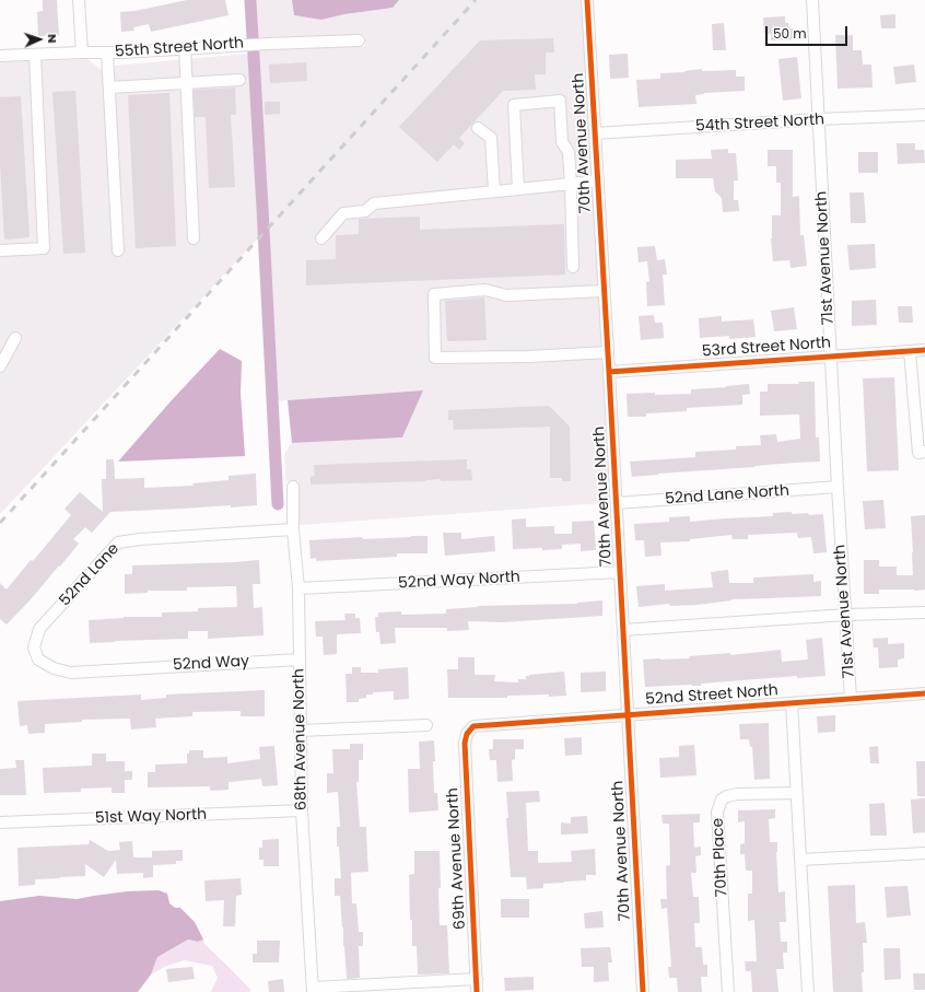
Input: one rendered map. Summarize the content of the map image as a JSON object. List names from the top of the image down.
{
  "streets": {
    "street": [
      "55th Street North",
      "54th Street North",
      "70th Avenue North",
      "71st Avenue North",
      "53rd Street North",
      "52nd Lane North",
      "52nd Lane",
      "52nd Way North",
      "52nd Way",
      "52nd Street North",
      "68th Avenue North",
      "51st Way North",
      "70th Place",
      "69th Avenue North"
    ]
  },
  "crossings": [
    ["54th Street North", "70th Avenue North"],
    ["54th Street North", "71st Avenue North"],
    ["70th Avenue North", "53rd Street North"],
    ["70th Avenue North", "52nd Lane North"],
    ["70th Avenue North", "52nd Way North"],
    ["70th Avenue North", "52nd Street North"],
    ["71st Avenue North", "53rd Street North"],
    ["71st Avenue North", "52nd Lane North"],
    ["71st Avenue North", "52nd Street North"],
    ["52nd Lane", "52nd Way"],
    ["52nd Lane", "68th Avenue North"],
    ["52nd Way North", "68th Avenue North"],
    ["52nd Way", "68th Avenue North"],
    ["52nd Street North", "69th Avenue North"],
    ["68th Avenue North", "51st Way North"]
  ],
  "scale_bar": "50 m",
  "north": "right"
}
